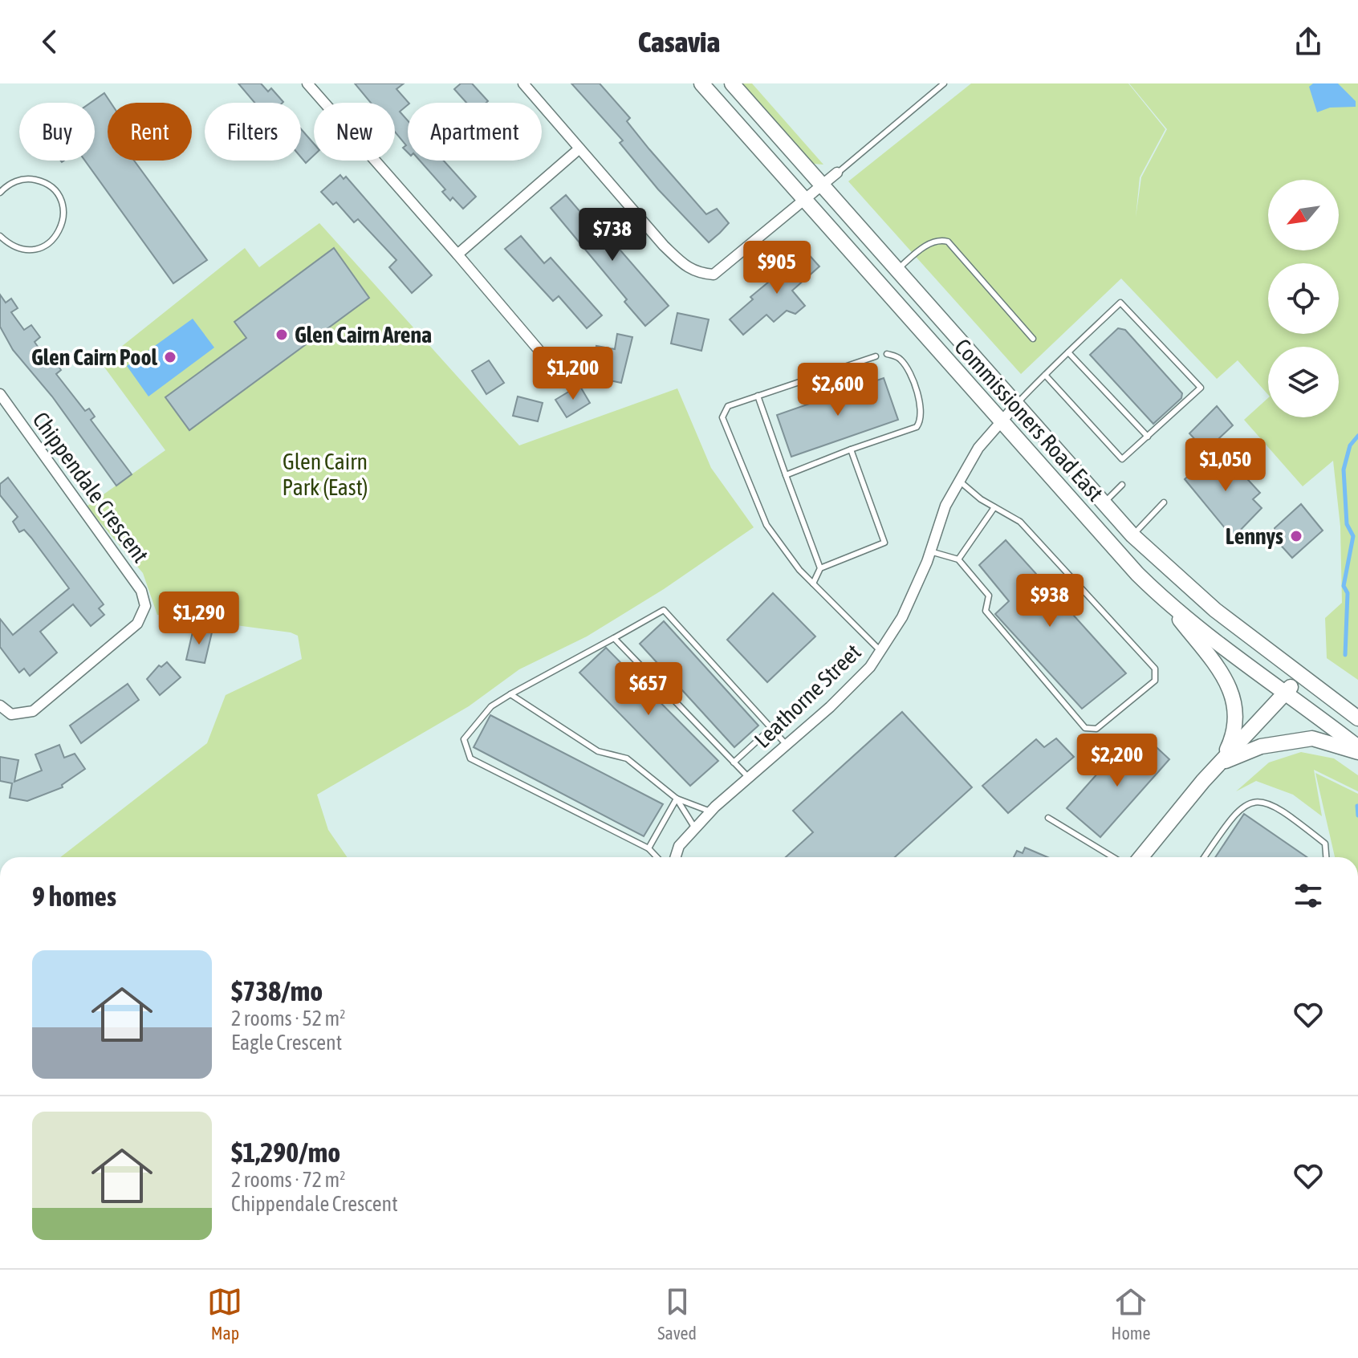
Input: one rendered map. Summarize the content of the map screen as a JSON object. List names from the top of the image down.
{
  "streets": {
    "main road": ["Commissioners Road East"],
    "street": ["Chippendale Crescent", "Leathorne Street"]
  },
  "crossings": [
    ["Commissioners Road East", "Leathorne Street"]
  ],
  "parks": ["Glen Cairn Park (East)"],
  "places": ["Glen Cairn Arena", "Glen Cairn Pool", "Lennys"],
  "north": "bottom left",
  "page": {
    "header": "Casavia",
    "chip": [
      "Buy",
      "Rent",
      "Filters",
      "New",
      "Apartment"
    ],
    "price": [
      "$738",
      "$905",
      "$1,200",
      "$2,600",
      "$1,050",
      "$938",
      "$1,290",
      "$657",
      "$2,200"
    ],
    "heading": "9 homes",
    "list": [
      {
        "name": "$738/mo",
        "note": "2 rooms · 52 m² · Eagle Crescent"
      },
      {
        "name": "$1,290/mo",
        "note": "2 rooms · 72 m² · Chippendale Crescent"
      }
    ],
    "tabs": ["Map", "Saved", "Home"]
  }
}
